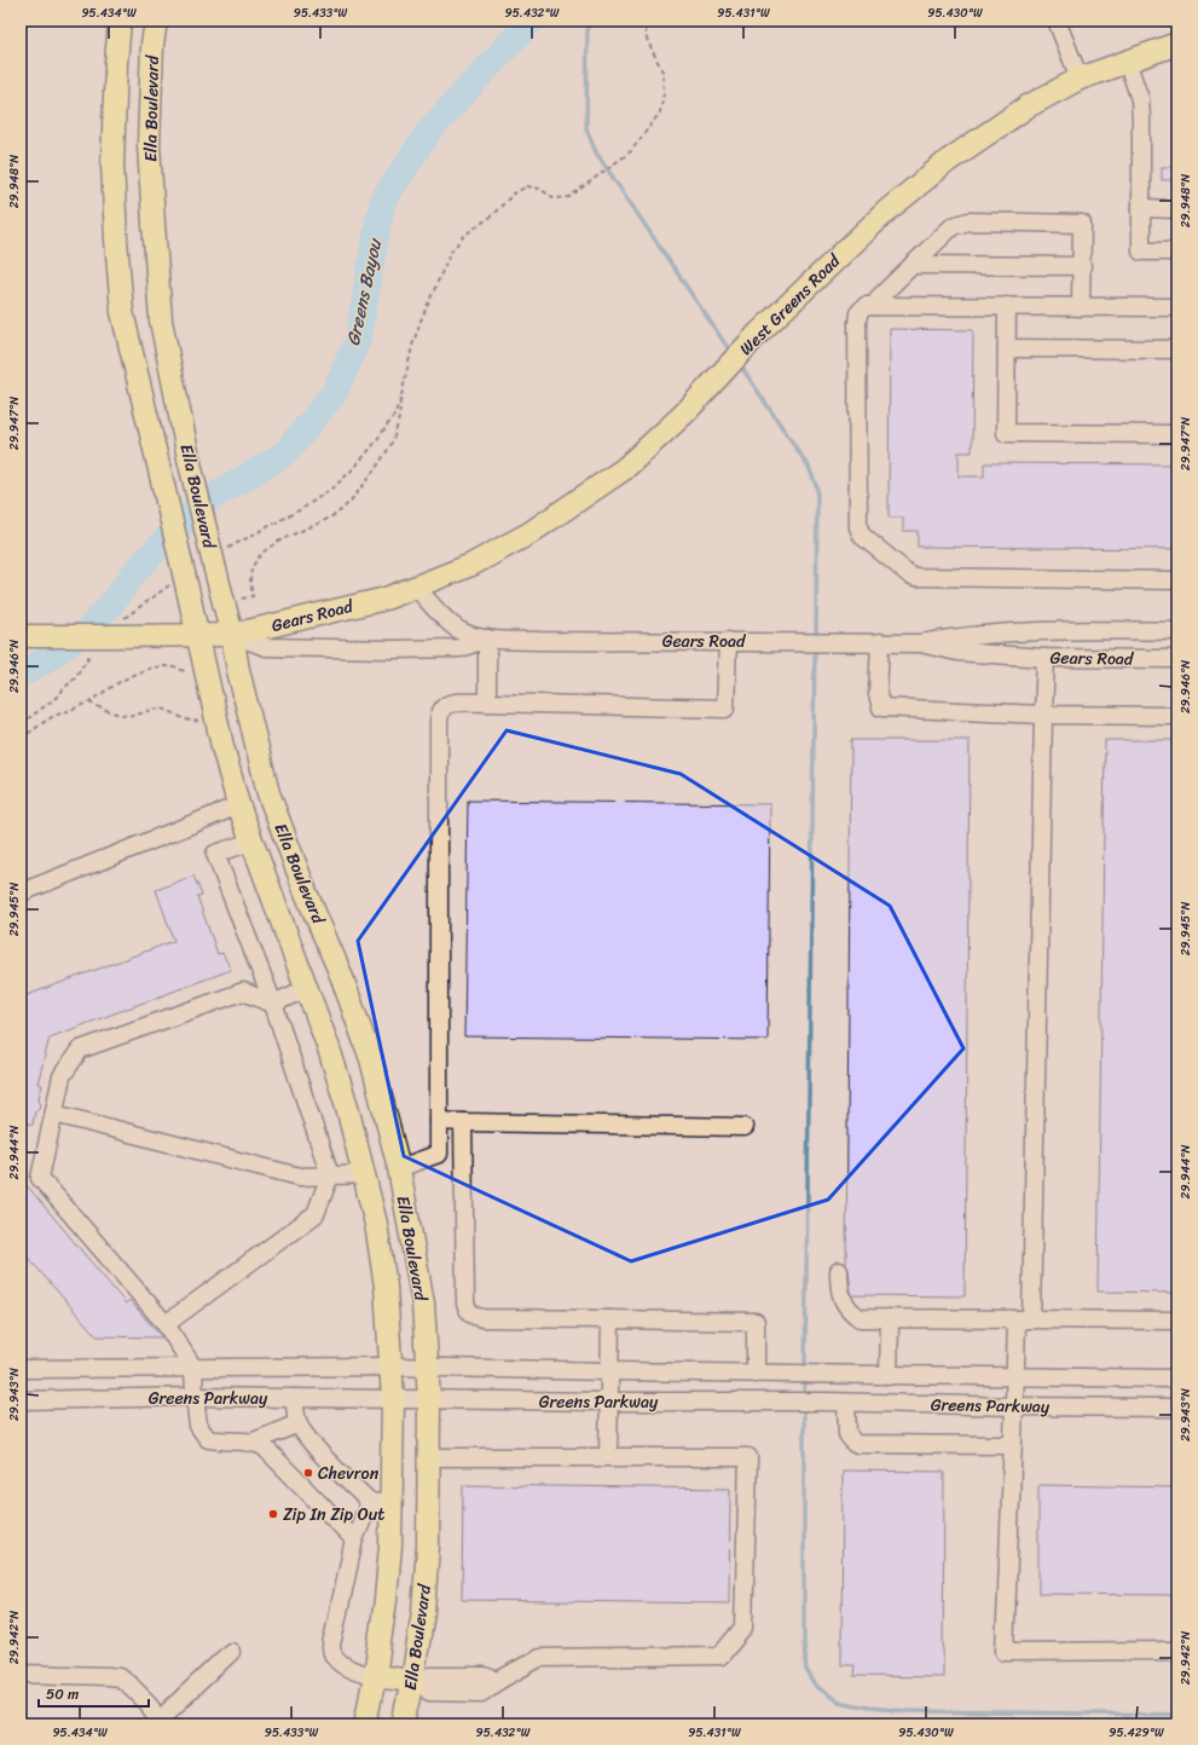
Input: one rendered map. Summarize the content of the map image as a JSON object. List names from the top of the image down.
{
  "streets": {
    "main road": ["Ella Boulevard", "West Greens Road", "Gears Road"],
    "street": ["Greens Parkway"]
  },
  "crossings": [
    ["Ella Boulevard", "Gears Road"],
    ["Ella Boulevard", "Greens Parkway"],
    ["West Greens Road", "Gears Road"]
  ],
  "water": ["Greens Bayou"],
  "places": ["Chevron", "Zip In Zip Out"],
  "scale_bar": "50 m",
  "coordinates": [
    "95.434°W",
    "95.433°W",
    "95.432°W",
    "95.431°W",
    "95.430°W",
    "29.948°N",
    "29.947°N",
    "29.946°N",
    "29.945°N",
    "29.944°N",
    "29.943°N",
    "29.942°N",
    "95.429°W"
  ]
}
